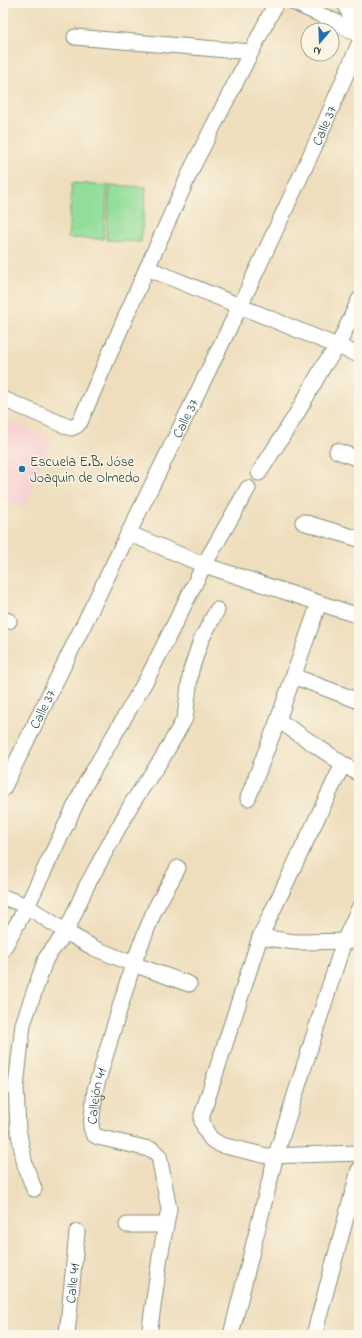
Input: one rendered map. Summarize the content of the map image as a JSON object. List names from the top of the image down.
{
  "streets": {
    "street": ["Calle 37", "Callejón 41", "Calle 41"]
  },
  "places": ["Escuela E.B. Jóse Joaquin de Olmedo"],
  "north": "bottom"
}
